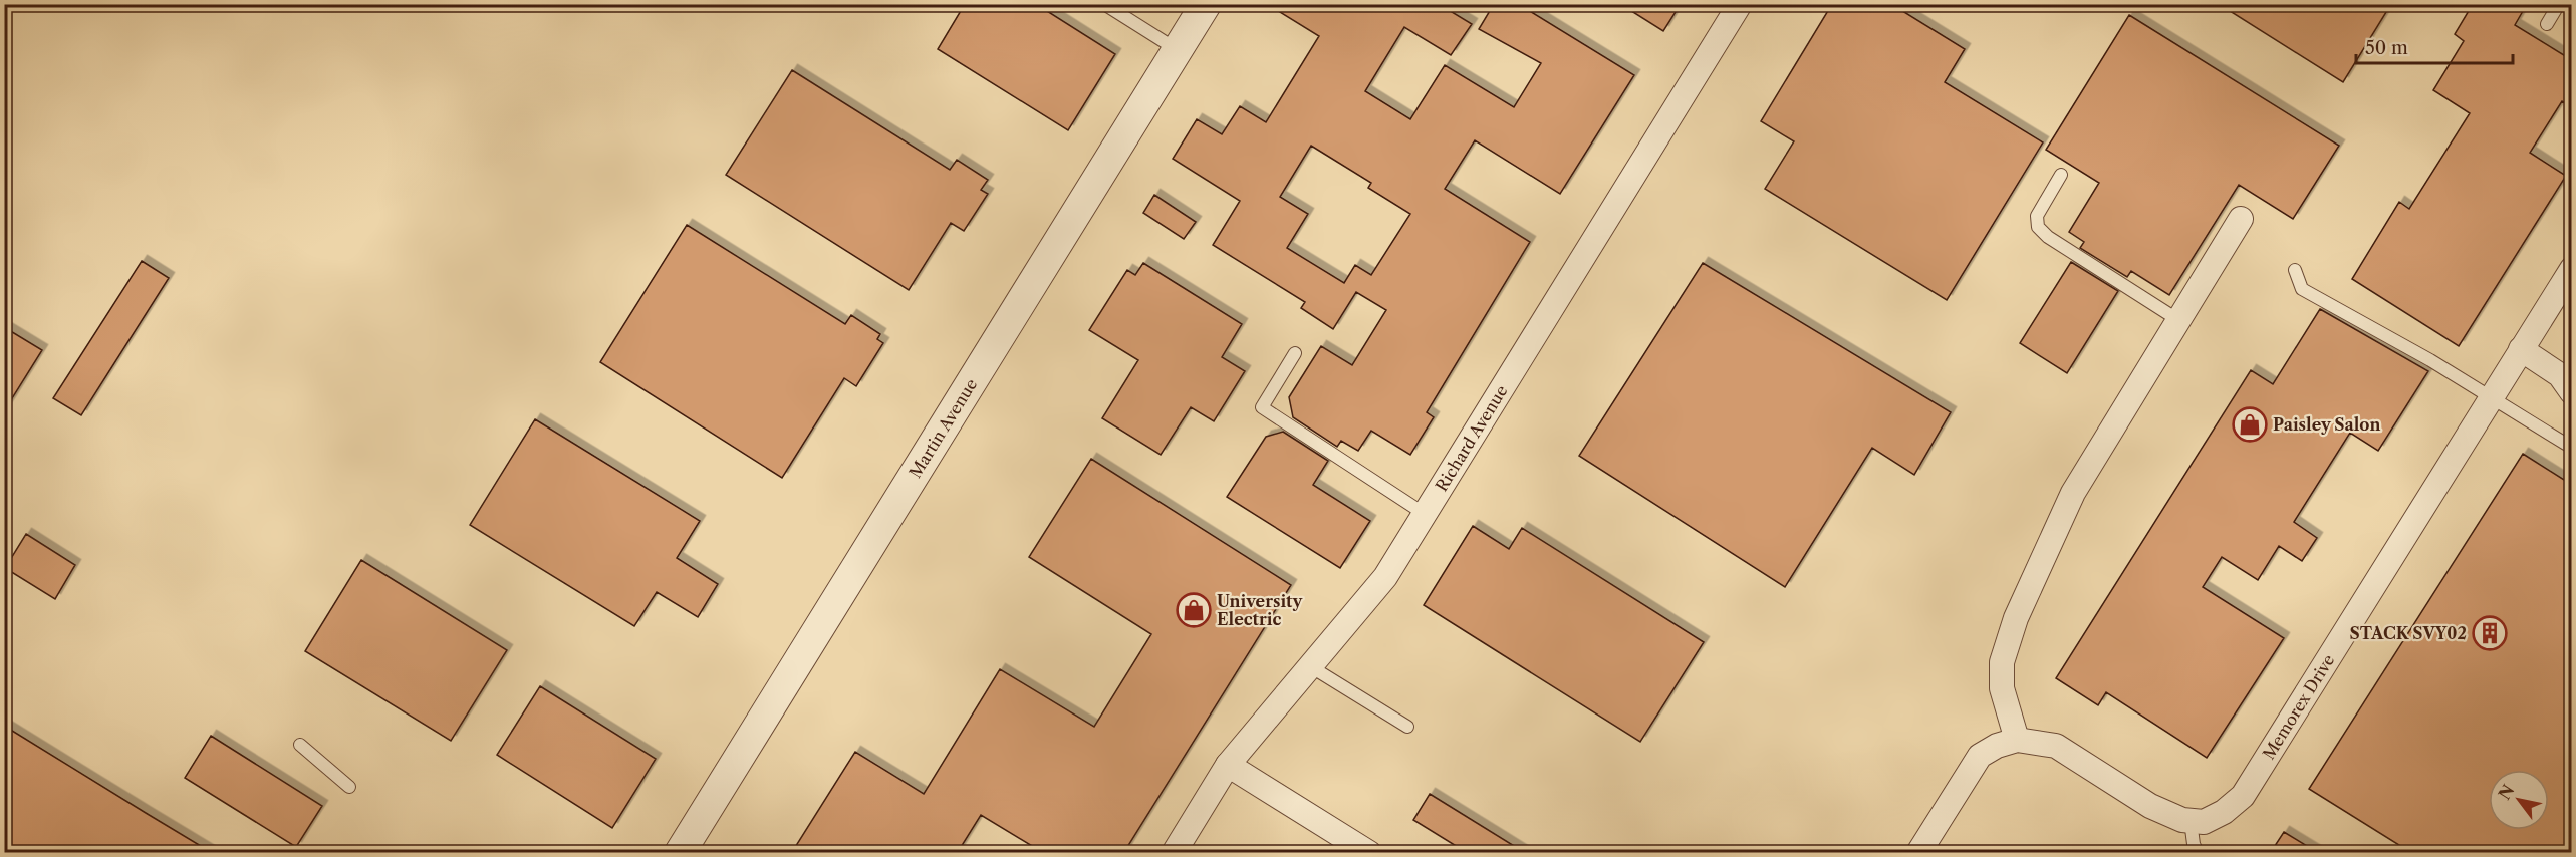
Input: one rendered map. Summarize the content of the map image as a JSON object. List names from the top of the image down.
{
  "streets": {
    "street": ["Martin Avenue", "Richard Avenue", "Memorex Drive"]
  },
  "places": {
    "shop": ["Paisley Salon", "University Electric"],
    "building": ["STACK SVY02"]
  },
  "scale_bar": "50 m",
  "north": "top left"
}
